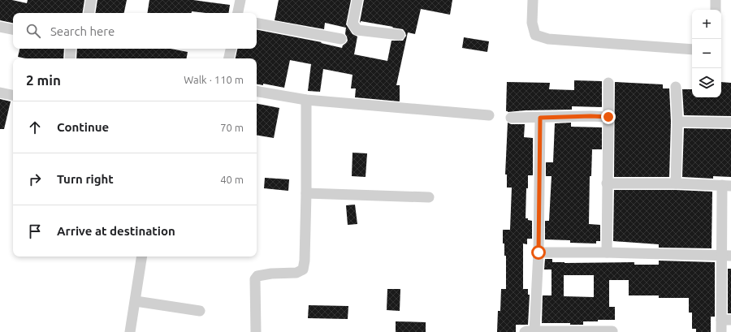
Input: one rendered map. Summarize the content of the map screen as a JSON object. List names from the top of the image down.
{
  "page": {
    "map_buttons": ["+", "−"],
    "search": "Search here",
    "heading": ["2 min", "Walk · 110 m"],
    "list": [
      ["Continue", "70 m"],
      ["Turn right", "40 m"],
      "Arrive at destination"
    ]
  }
}
